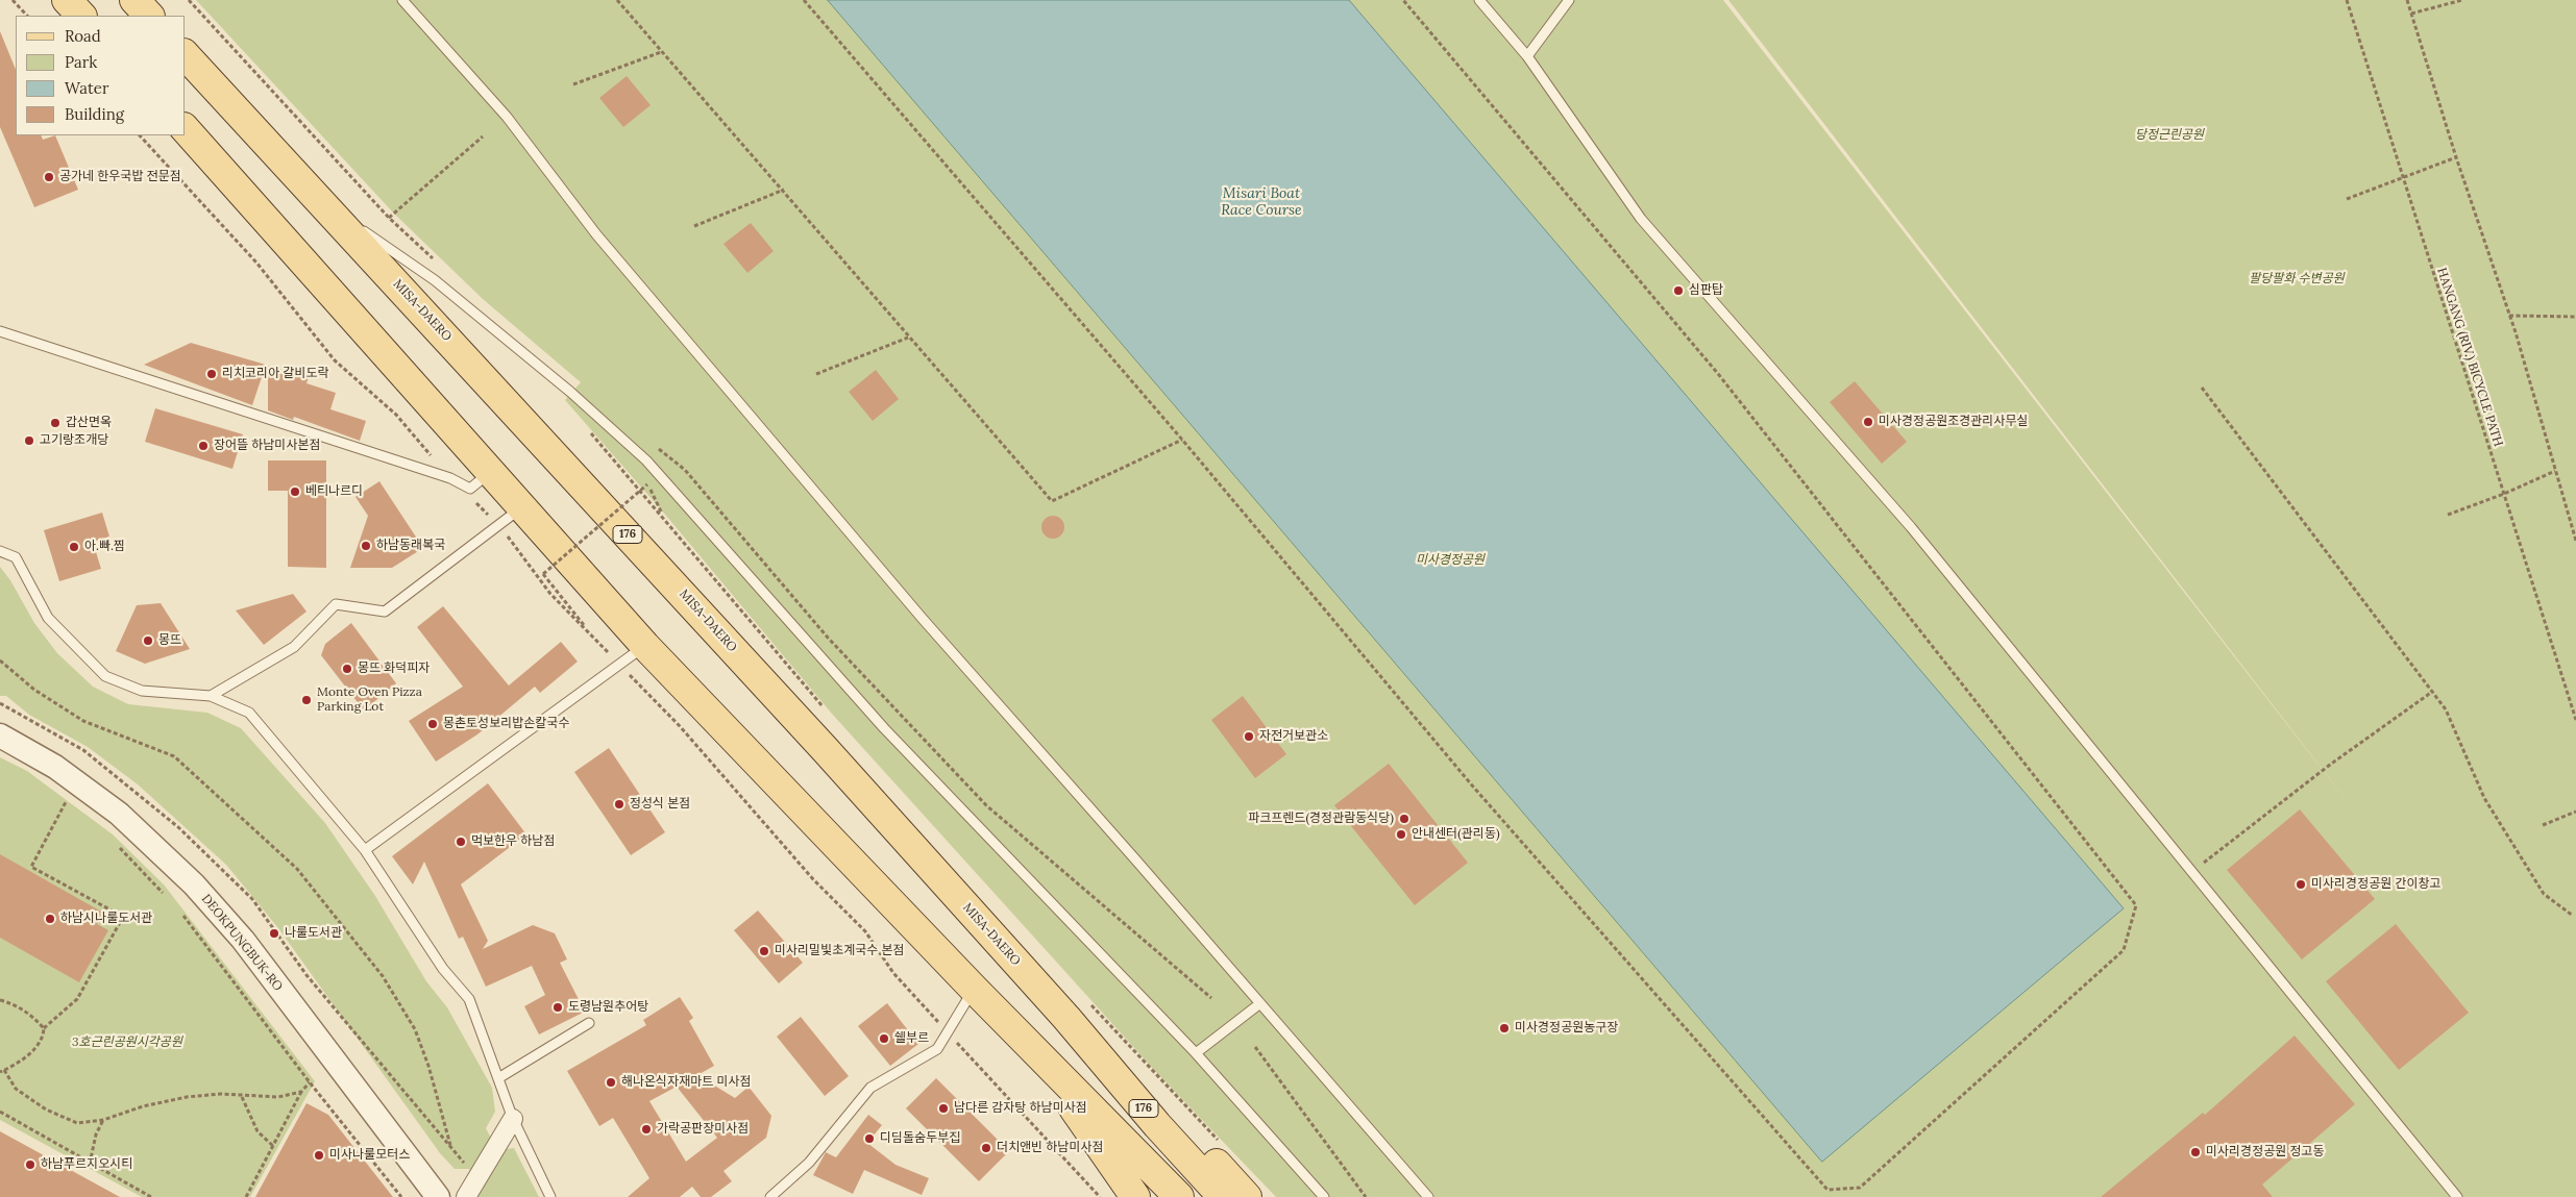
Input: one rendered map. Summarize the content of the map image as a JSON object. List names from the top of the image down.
{
  "streets": {
    "main road": ["MISA-DAERO", "176"],
    "street": ["DEOKPUNGBUK-RO"],
    "path": ["HANGANG (RIV.) BICYCLE PATH"]
  },
  "water": ["Misari Boat Race Course"],
  "parks": [
    "당정근린공원",
    "팔당팔화 수변공원",
    "미사경정공원",
    "3호근린공원시각공원"
  ],
  "places": [
    "공가네 한우국밥 전문점",
    "심판탑",
    "리치코리아 갈비도락",
    "미사경정공원조경관리사무실",
    "갑산면옥",
    "고기랑조개당",
    "장어뜰 하남미사본점",
    "베티나르디",
    "하남동래복국",
    "아.빠.찜",
    "몽뜨",
    "몽뜨 화덕피자",
    "Monte Oven Pizza Parking Lot",
    "몽촌토성보리밥손칼국수",
    "자전거보관소",
    "정성식 본점",
    "파크프렌드(경정관람동식당)",
    "안내센터(관리동)",
    "먹보한우 하남점",
    "미사리경정공원 간이창고",
    "하남시나룰도서관",
    "나룰도서관",
    "미사리밀빛초계국수 본점",
    "도령남원추어탕",
    "미사경정공원농구장",
    "쉘부르",
    "해나온식자재마트 미사점",
    "남다른 감자탕 하남미사점",
    "가락공판장미사점",
    "디딤돌숨두부집",
    "더치앤빈 하남미사점",
    "미사리경정공원 정고동",
    "미사나룰모터스",
    "하남푸르지오시티"
  ],
  "legend": [
    "Road",
    "Park",
    "Water",
    "Building"
  ]
}
